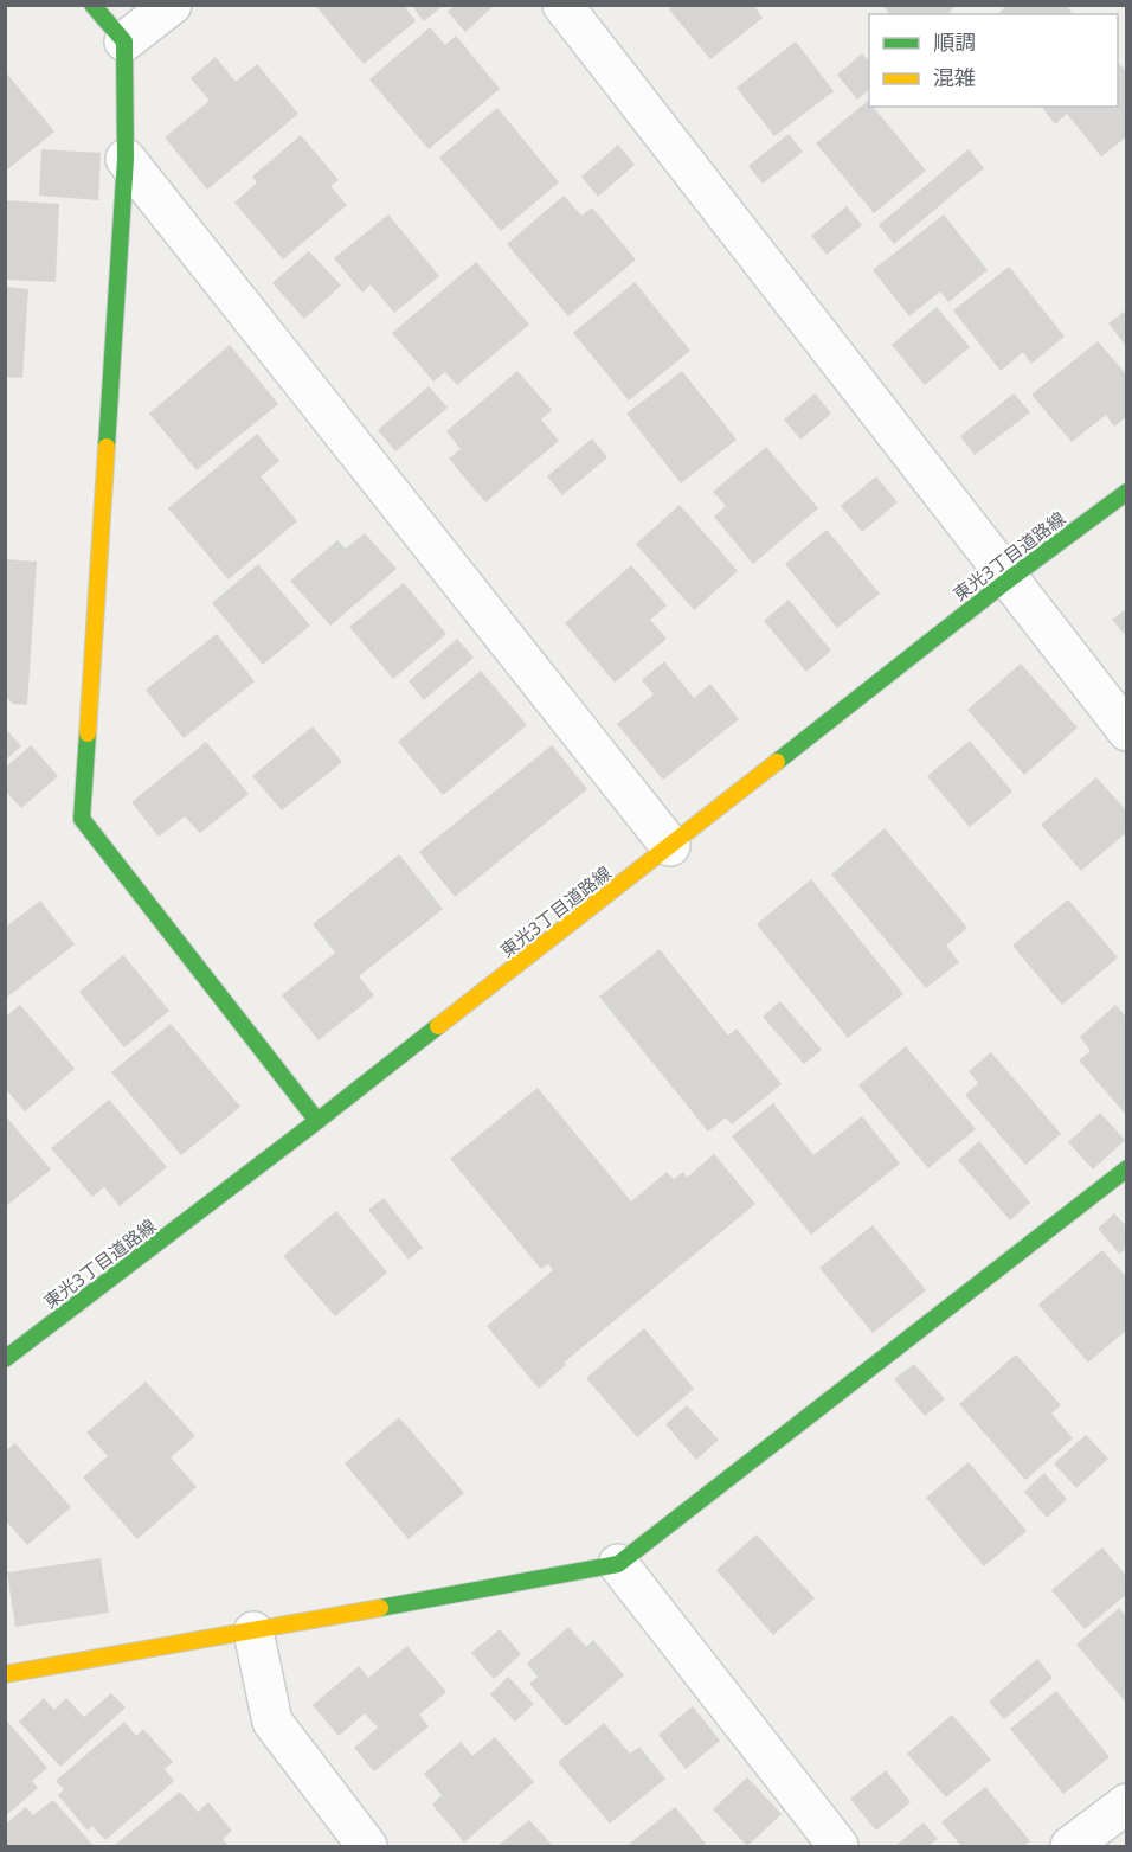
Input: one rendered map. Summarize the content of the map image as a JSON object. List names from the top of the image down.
{
  "streets": {
    "street": ["東光3丁目道路線"]
  },
  "legend": ["順調", "混雑"]
}
